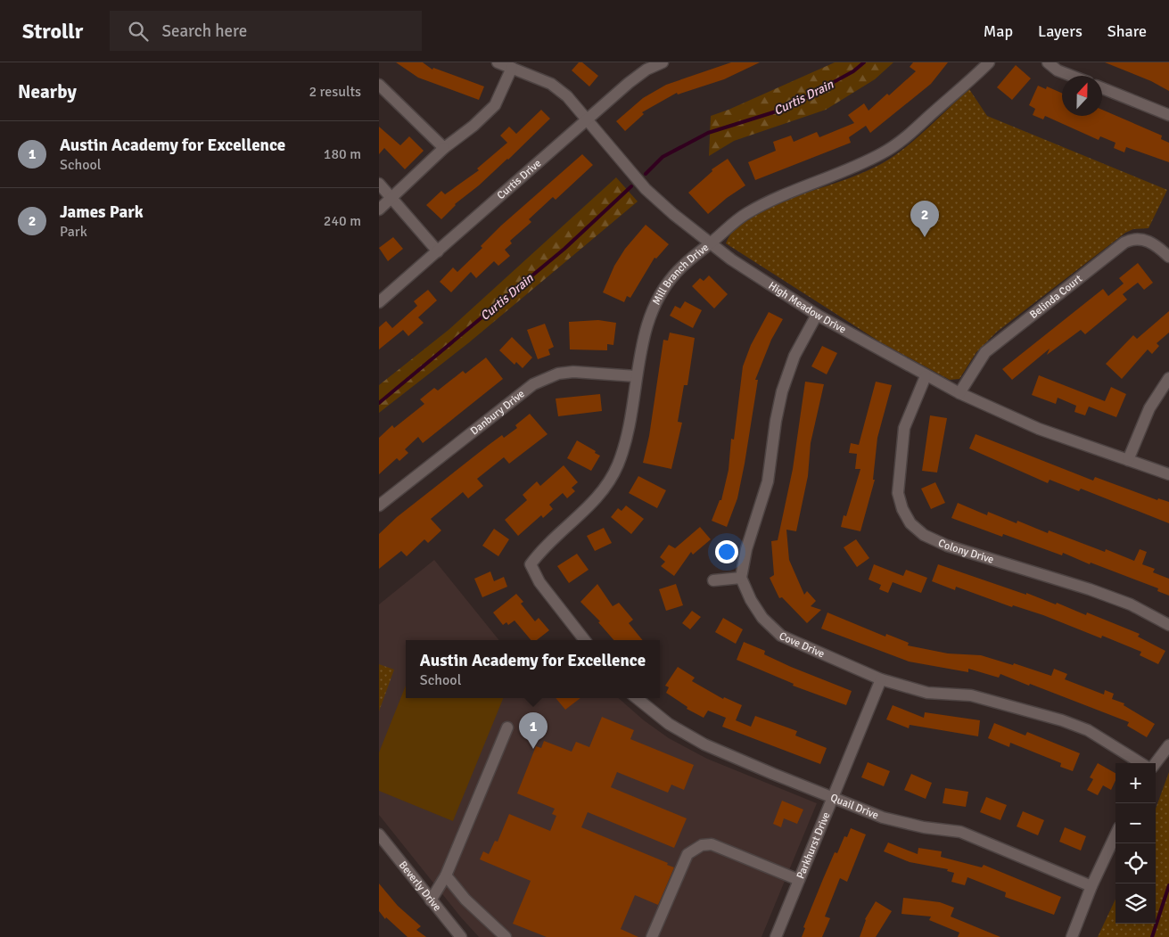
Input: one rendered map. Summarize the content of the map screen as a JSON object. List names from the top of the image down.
{
  "streets": {
    "street": [
      "Curtis Drive",
      "Mill Branch Drive",
      "Belinda Court",
      "High Meadow Drive",
      "Danbury Drive",
      "Colony Drive",
      "Cove Drive",
      "Quail Drive",
      "Parkhurst Drive",
      "Beverly Drive"
    ]
  },
  "crossings": [
    ["Curtis Drive", "High Meadow Drive"],
    ["Mill Branch Drive", "High Meadow Drive"],
    ["Mill Branch Drive", "Danbury Drive"],
    ["Belinda Court", "High Meadow Drive"],
    ["High Meadow Drive", "Colony Drive"],
    ["Cove Drive", "Parkhurst Drive"],
    ["Quail Drive", "Parkhurst Drive"]
  ],
  "water": ["Curtis Drain"],
  "north": "top",
  "page": {
    "header": "Strollr",
    "search": "Search here",
    "nav": ["Map", "Layers", "Share"],
    "heading": ["Nearby", "2 results"],
    "list": [
      {
        "mark": "1",
        "name": "Austin Academy for Excellence",
        "note": "School",
        "value": "180 m"
      },
      {
        "mark": "2",
        "name": "James Park",
        "note": "Park",
        "value": "240 m"
      }
    ],
    "pins": ["2", "1"],
    "popup": ["Austin Academy for Excellence", "School"],
    "map_buttons": ["+", "−"]
  }
}
